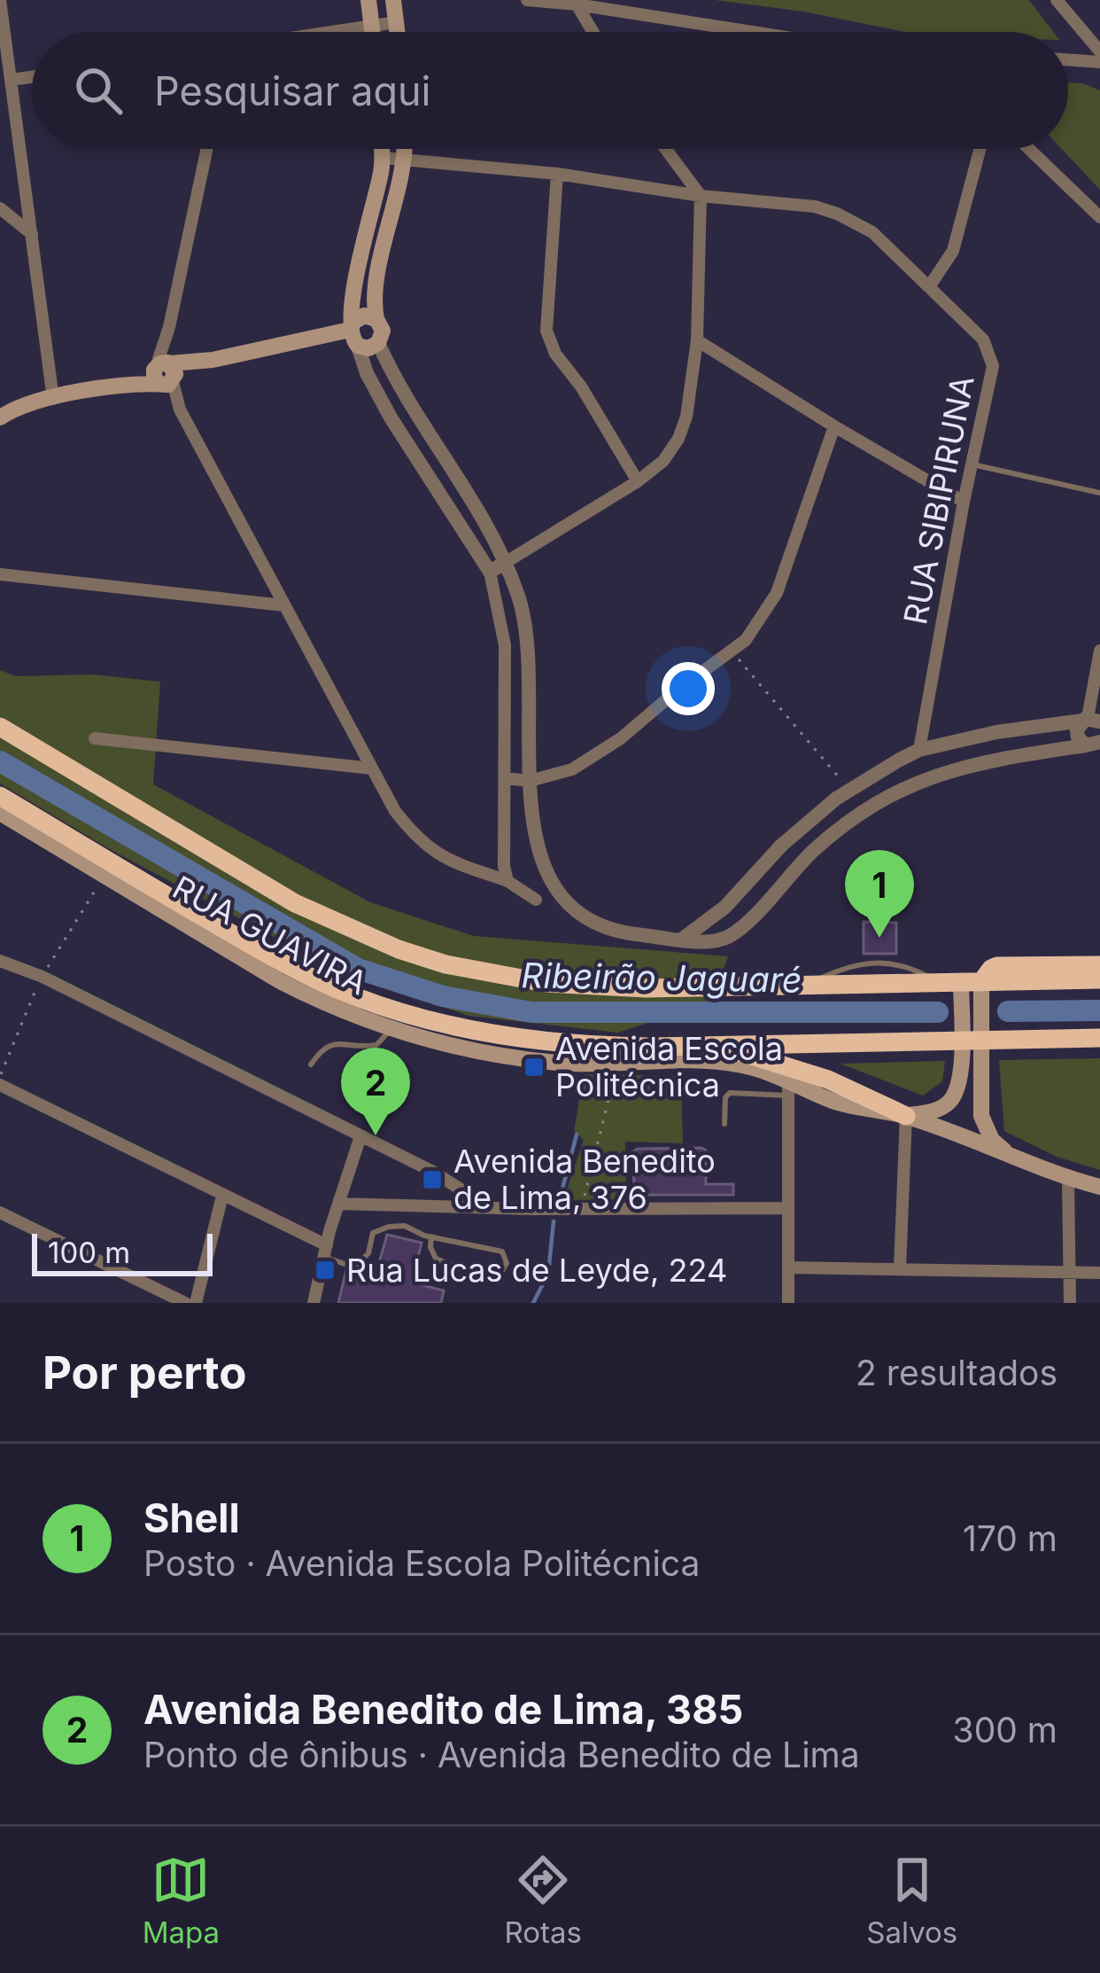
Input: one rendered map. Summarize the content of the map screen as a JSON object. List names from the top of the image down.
{
  "streets": {
    "main road": ["RUA GUAVIRA"],
    "street": ["RUA SIBIPIRUNA"]
  },
  "water": ["Ribeirão Jaguaré"],
  "places": {
    "transit": ["Avenida Escola Politécnica", "Avenida Benedito de Lima, 376", "Rua Lucas de Leyde, 224"]
  },
  "scale_bar": "100 m",
  "page": {
    "search": "Pesquisar aqui",
    "pins": ["1", "2"],
    "scale": "100 m",
    "heading": ["Por perto", "2 resultados"],
    "list": [
      {
        "mark": "1",
        "name": "Shell",
        "note": "Posto · Avenida Escola Politécnica",
        "value": "170 m"
      },
      {
        "mark": "2",
        "name": "Avenida Benedito de Lima, 385",
        "note": "Ponto de ônibus · Avenida Benedito de Lima",
        "value": "300 m"
      }
    ],
    "nav": ["Mapa", "Rotas", "Salvos"]
  }
}
